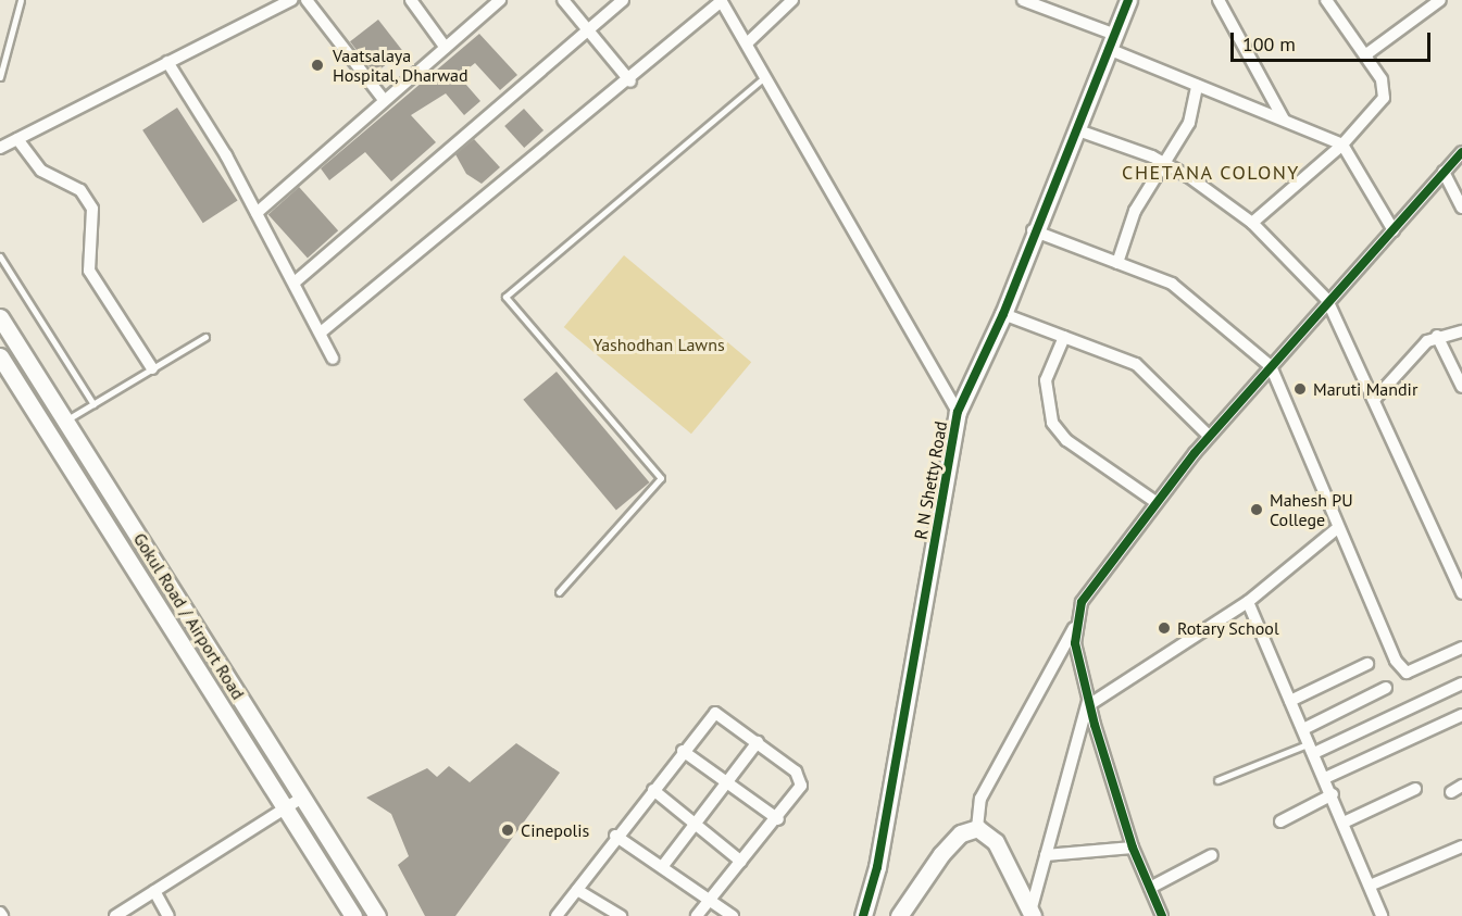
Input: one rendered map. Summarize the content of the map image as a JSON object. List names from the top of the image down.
{
  "streets": {
    "main road": ["R N Shetty Road", "Gokul Road / Airport Road"]
  },
  "districts": ["CHETANA COLONY"],
  "parks": ["Yashodhan Lawns"],
  "places": [
    "Vaatsalaya Hospital, Dharwad",
    "Maruti Mandir",
    "Mahesh PU College",
    "Rotary School",
    "Cinepolis"
  ],
  "scale_bar": "100 m"
}
